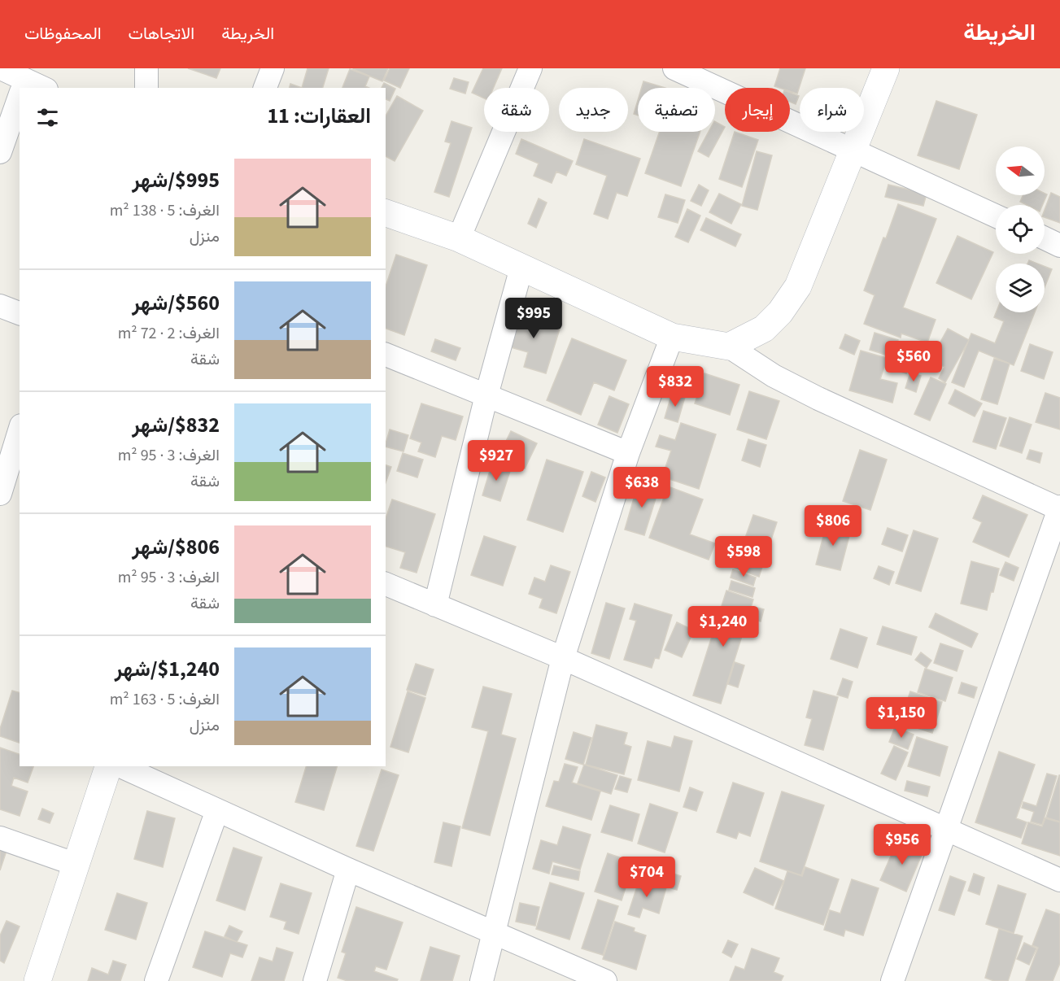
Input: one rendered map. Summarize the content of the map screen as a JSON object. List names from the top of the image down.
{
  "north": "left",
  "page": {
    "header": "الخريطة",
    "nav": ["الخريطة", "الاتجاهات", "المحفوظات"],
    "chip": [
      "شراء",
      "إيجار",
      "تصفية",
      "جديد",
      "شقة"
    ],
    "heading": "العقارات: 11",
    "list": [
      {
        "name": "$995/شهر",
        "note": "الغرف: 5 · 138 m² · منزل"
      },
      {
        "name": "$560/شهر",
        "note": "الغرف: 2 · 72 m² · شقة"
      },
      {
        "name": "$832/شهر",
        "note": "الغرف: 3 · 95 m² · شقة"
      },
      {
        "name": "$806/شهر",
        "note": "الغرف: 3 · 95 m² · شقة"
      },
      {
        "name": "$1,240/شهر",
        "note": "الغرف: 5 · 163 m² · منزل"
      }
    ],
    "price": [
      "$995",
      "$560",
      "$832",
      "$927",
      "$638",
      "$806",
      "$598",
      "$1,240",
      "$1,150",
      "$956",
      "$704"
    ]
  }
}
